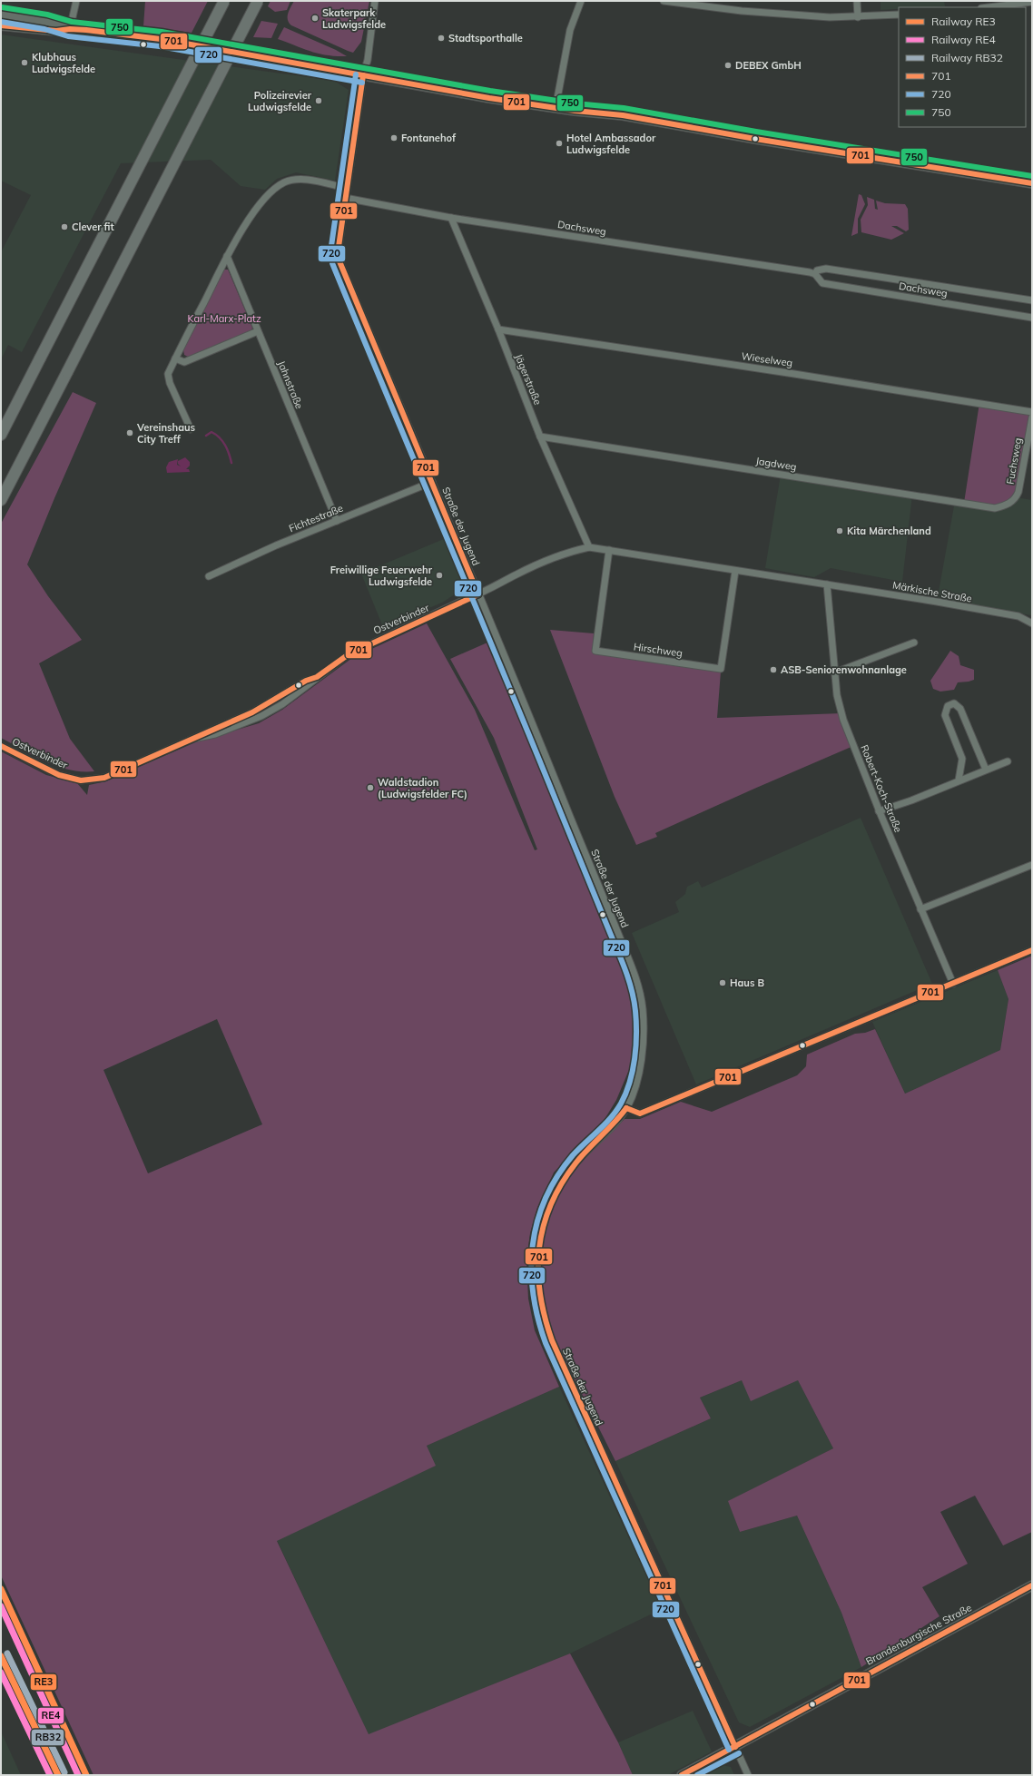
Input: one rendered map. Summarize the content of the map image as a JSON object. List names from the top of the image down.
{
  "streets": {
    "main road": ["Brandenburgische Straße"],
    "street": [
      "Dachsweg",
      "Wieselweg",
      "Jägerstraße",
      "Jahnstraße",
      "Fuchsweg",
      "Jagdweg",
      "Fichtestraße",
      "Straße der Jugend",
      "Märkische Straße",
      "Ostverbinder",
      "Hirschweg",
      "Robert-Koch-Straße"
    ]
  },
  "crossings": [
    ["Dachsweg", "Jägerstraße"],
    ["Dachsweg", "Straße der Jugend"],
    ["Wieselweg", "Jägerstraße"],
    ["Jägerstraße", "Jagdweg"],
    ["Jahnstraße", "Fichtestraße"],
    ["Fuchsweg", "Jagdweg"],
    ["Fichtestraße", "Straße der Jugend"],
    ["Straße der Jugend", "Ostverbinder"],
    ["Straße der Jugend", "Brandenburgische Straße"],
    ["Märkische Straße", "Robert-Koch-Straße"]
  ],
  "parks": ["Karl-Marx-Platz"],
  "places": [
    "Skaterpark Ludwigsfelde",
    "Stadtsporthalle",
    "Klubhaus Ludwigsfelde",
    "DEBEX GmbH",
    "Polizeirevier Ludwigsfelde",
    "Fontanehof",
    "Hotel Ambassador Ludwigsfelde",
    "Clever fit",
    "Vereinshaus City Treff",
    "Kita Märchenland",
    "Freiwillige Feuerwehr Ludwigsfelde",
    "ASB-Seniorenwohnanlage",
    "Waldstadion (Ludwigsfelder FC)",
    "Haus B"
  ],
  "lines": [
    "transit line 750",
    "transit line 720",
    "transit line 701",
    "rail line RE3",
    "rail line RE4",
    "rail line RB32"
  ],
  "legend": [
    "Railway RE3",
    "Railway RE4",
    "Railway RB32",
    "701",
    "720",
    "750"
  ]
}
